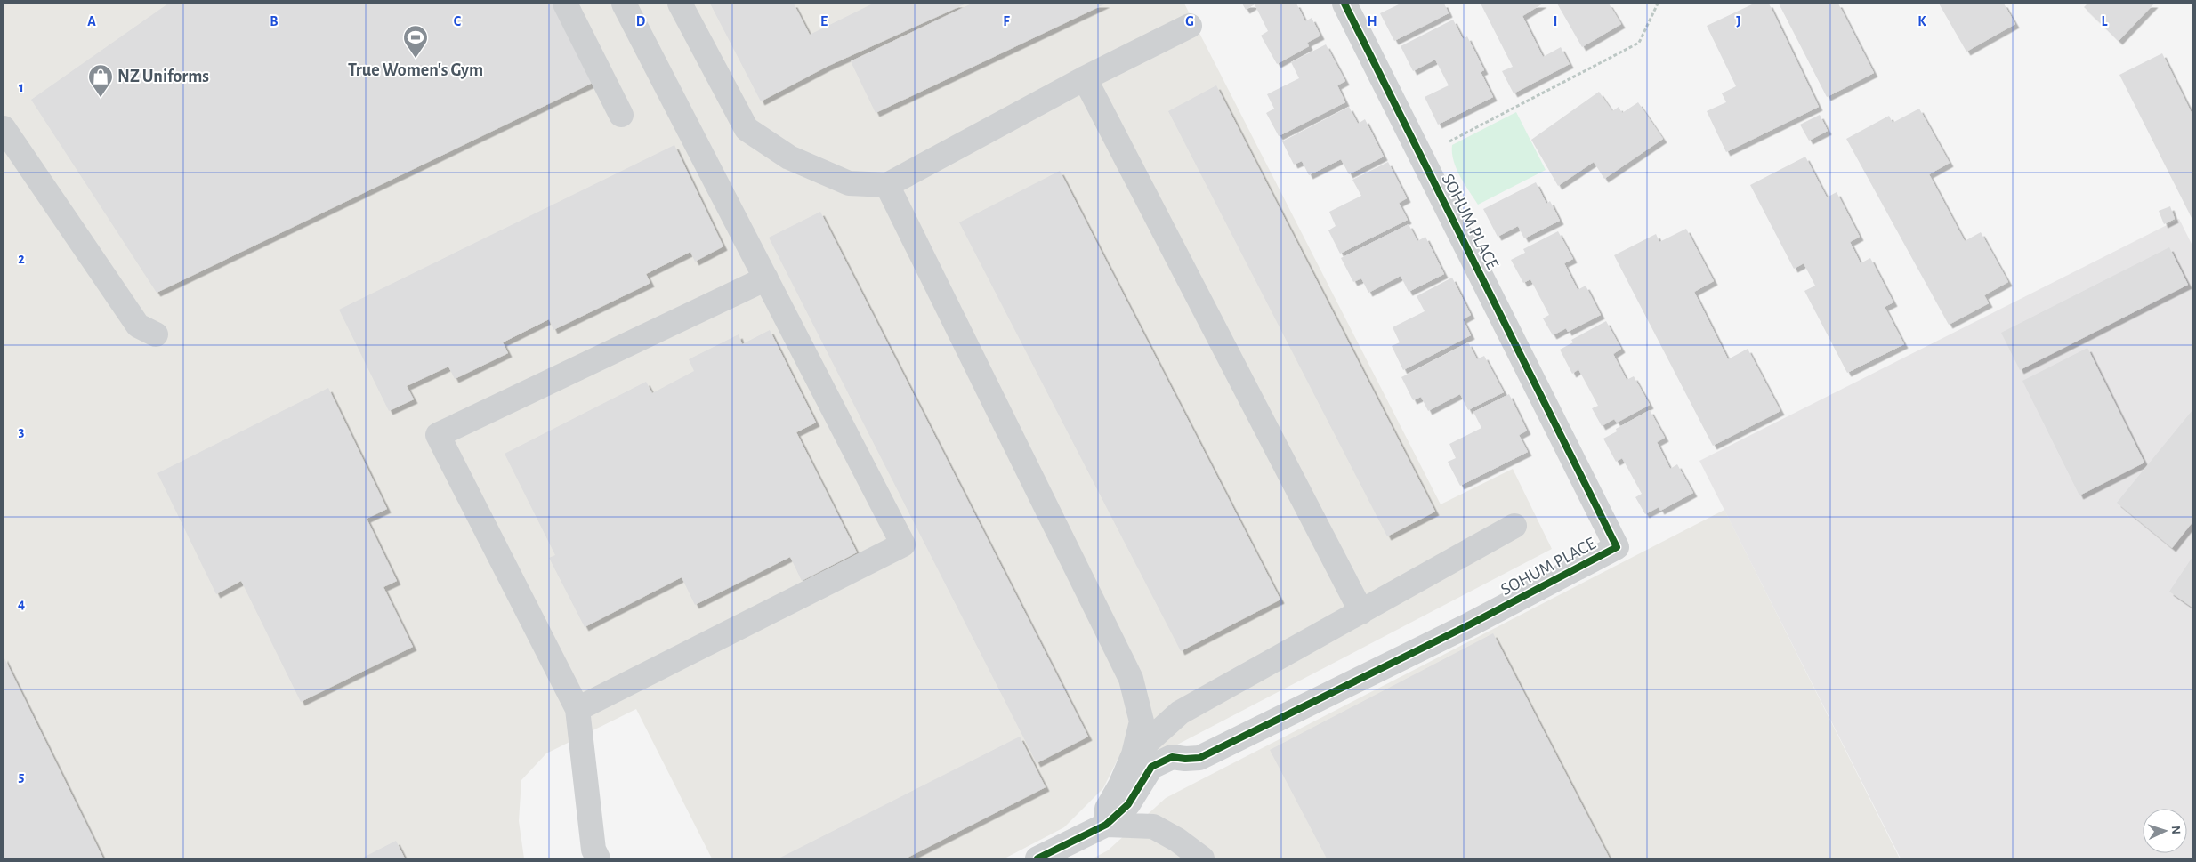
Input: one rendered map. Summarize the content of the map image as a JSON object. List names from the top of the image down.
{
  "streets": {
    "street": ["SOHUM PLACE"]
  },
  "places": {
    "sports": ["True Women's Gym"],
    "shop": ["NZ Uniforms"]
  },
  "north": "right",
  "grid": {
    "columns": [
      "A",
      "B",
      "C",
      "D",
      "E",
      "F",
      "G",
      "H",
      "I",
      "J",
      "K",
      "L"
    ],
    "rows": [
      "1",
      "2",
      "3",
      "4",
      "5"
    ]
  }
}
